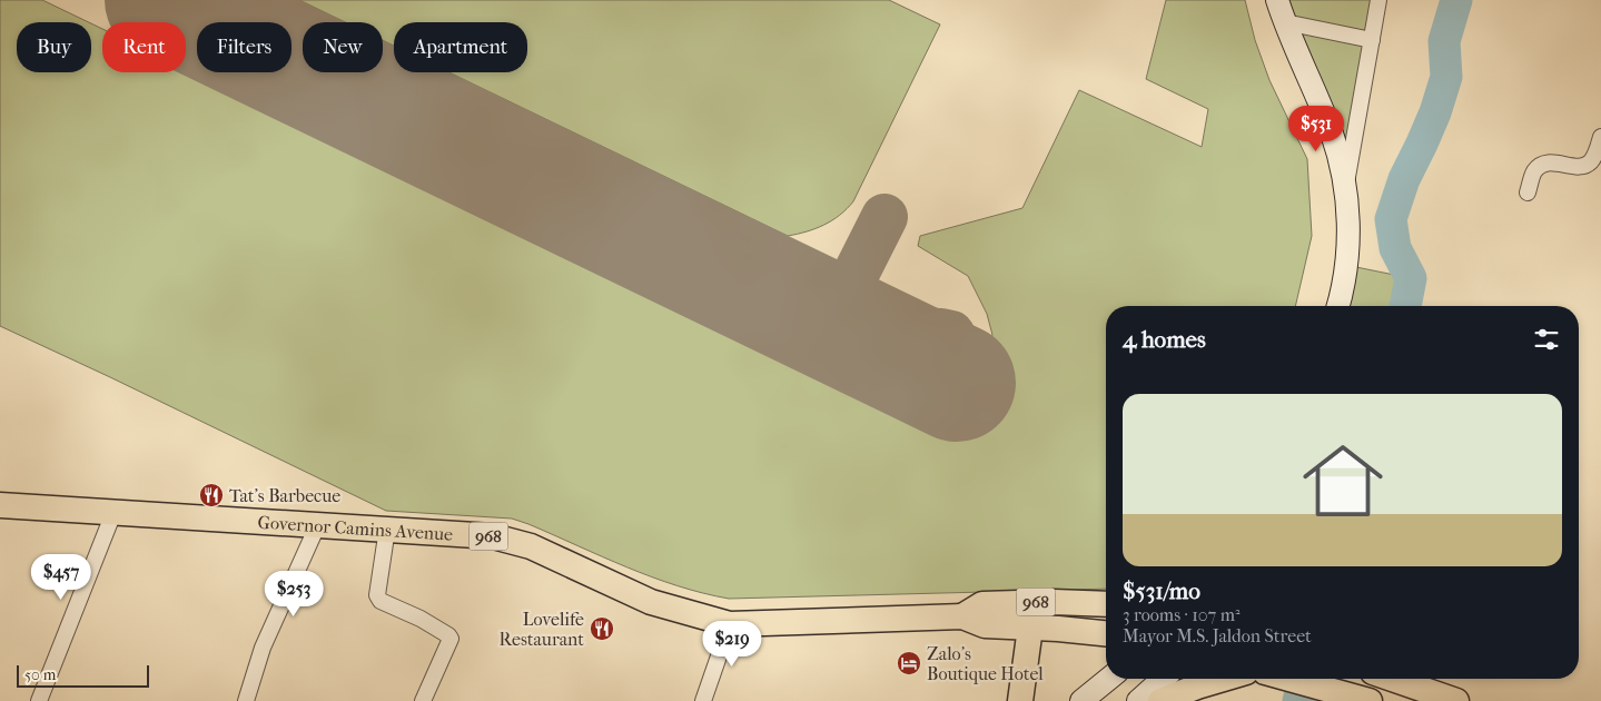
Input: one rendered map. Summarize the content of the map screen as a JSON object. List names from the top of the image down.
{
  "streets": {
    "main road": ["Governor Camins Avenue", "968"]
  },
  "places": {
    "restaurant": ["Tat's Barbecue", "Lovelife Restaurant"],
    "hotel": ["Zalo's Boutique Hotel"]
  },
  "scale_bar": "50 m",
  "page": {
    "chip": [
      "Buy",
      "Rent",
      "Filters",
      "New",
      "Apartment"
    ],
    "price": [
      "$531",
      "$457",
      "$253",
      "$219"
    ],
    "heading": "4 homes",
    "list": [
      {
        "name": "$531/mo",
        "note": "3 rooms · 107 m² · Mayor M.S. Jaldon Street"
      }
    ],
    "scale": "50 m"
  }
}
